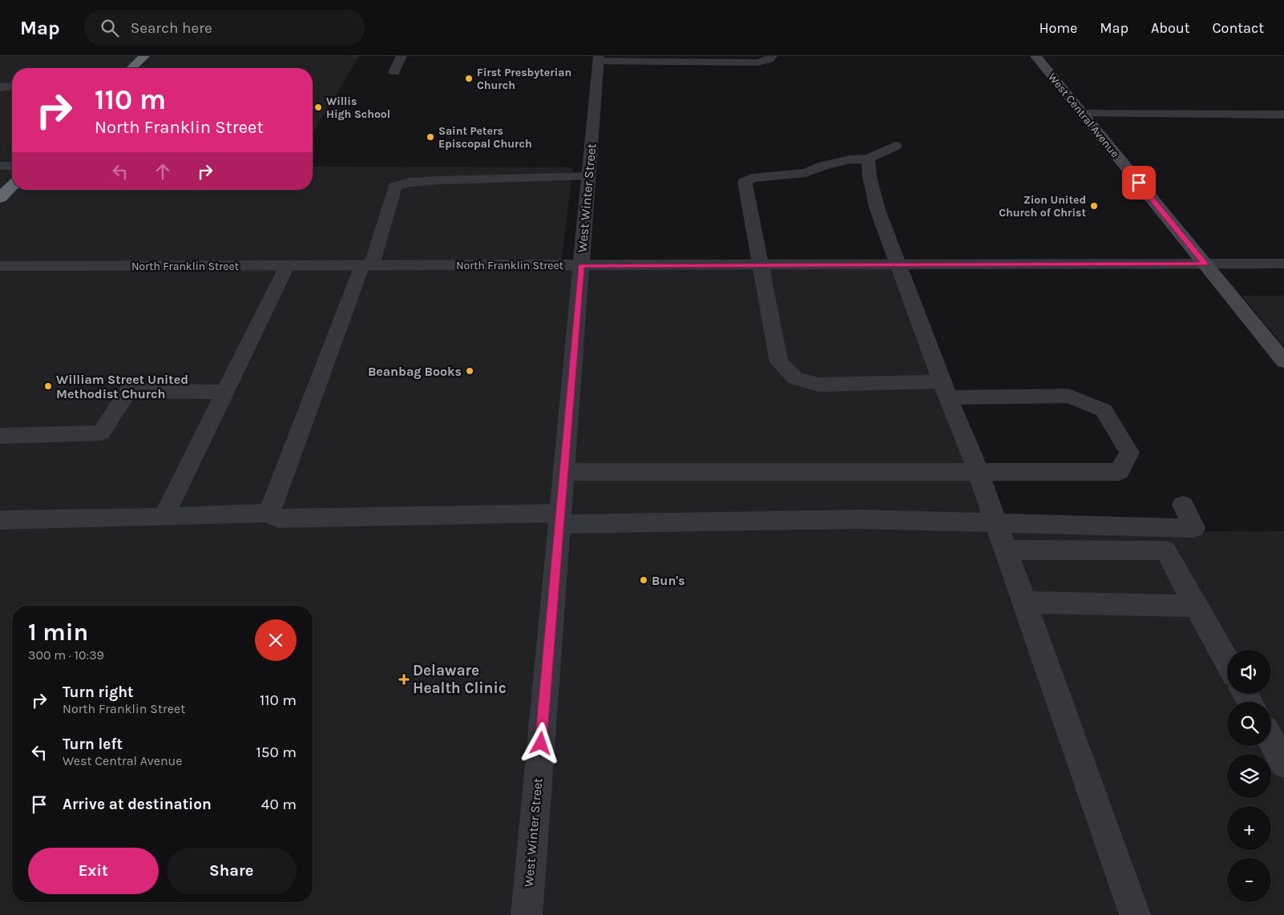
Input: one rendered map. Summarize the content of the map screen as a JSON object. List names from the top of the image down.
{
  "streets": {
    "main road": ["West Central Avenue"],
    "street": ["West Winter Street", "North Franklin Street"]
  },
  "crossings": [
    ["West Central Avenue", "North Franklin Street"],
    ["West Winter Street", "North Franklin Street"]
  ],
  "places": {
    "other": [
      "First Presbyterian Church",
      "Willis High School",
      "Saint Peters Episcopal Church",
      "Zion United Church of Christ",
      "Beanbag Books",
      "William Street United Methodist Church",
      "Bun's"
    ],
    "health": ["Delaware Health Clinic"]
  },
  "page": {
    "header": "Map",
    "search": "Search here",
    "nav": [
      "Home",
      "Map",
      "About",
      "Contact"
    ],
    "turn": ["110 m", "North Franklin Street"],
    "heading": ["1 min", "300 m · 10:39"],
    "map_buttons": ["+", "−"],
    "list": [
      {
        "name": "Turn right",
        "note": "North Franklin Street",
        "value": "110 m"
      },
      {
        "name": "Turn left",
        "note": "West Central Avenue",
        "value": "150 m"
      },
      {
        "name": "Arrive at destination",
        "value": "40 m"
      }
    ],
    "buttons": ["Exit", "Share"]
  }
}
